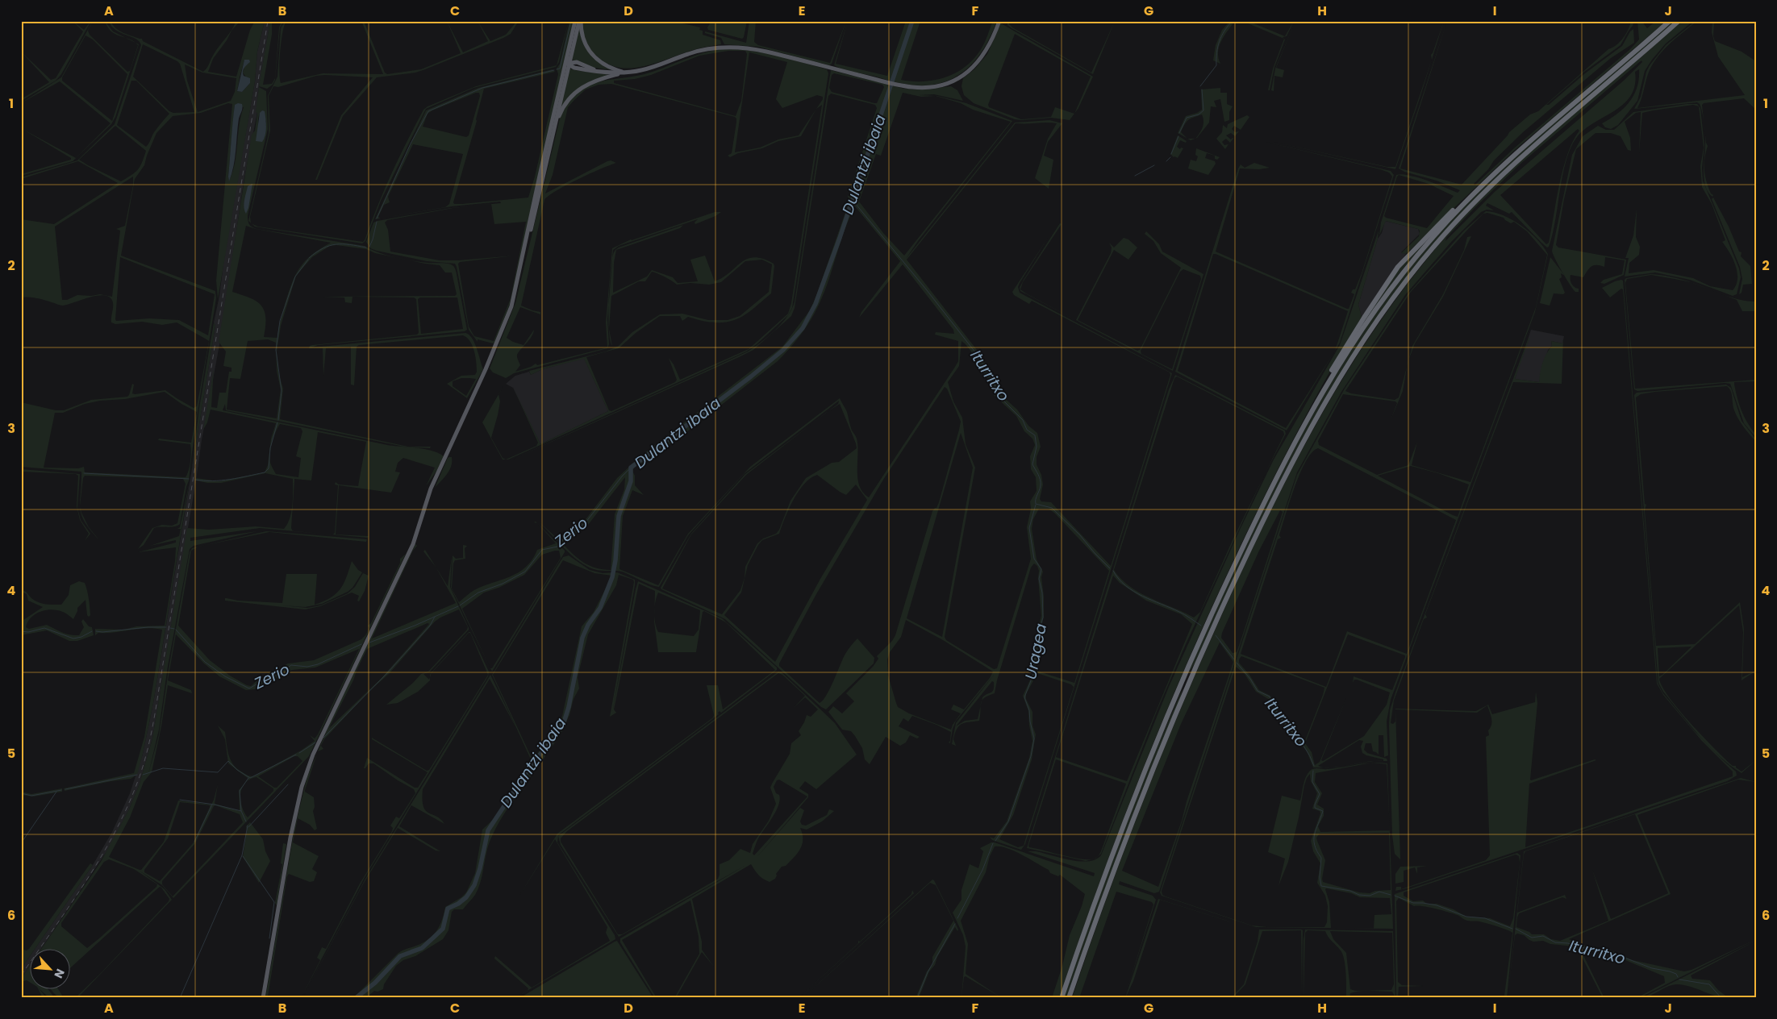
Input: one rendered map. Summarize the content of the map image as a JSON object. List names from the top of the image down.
{
  "water": [
    "Dulantzi ibaia",
    "Iturritxo",
    "Zerio",
    "Uragea"
  ],
  "north": "bottom right",
  "grid": {
    "columns": [
      "A",
      "B",
      "C",
      "D",
      "E",
      "F",
      "G",
      "H",
      "I",
      "J"
    ],
    "rows": [
      "1",
      "2",
      "3",
      "4",
      "5",
      "6"
    ]
  }
}
